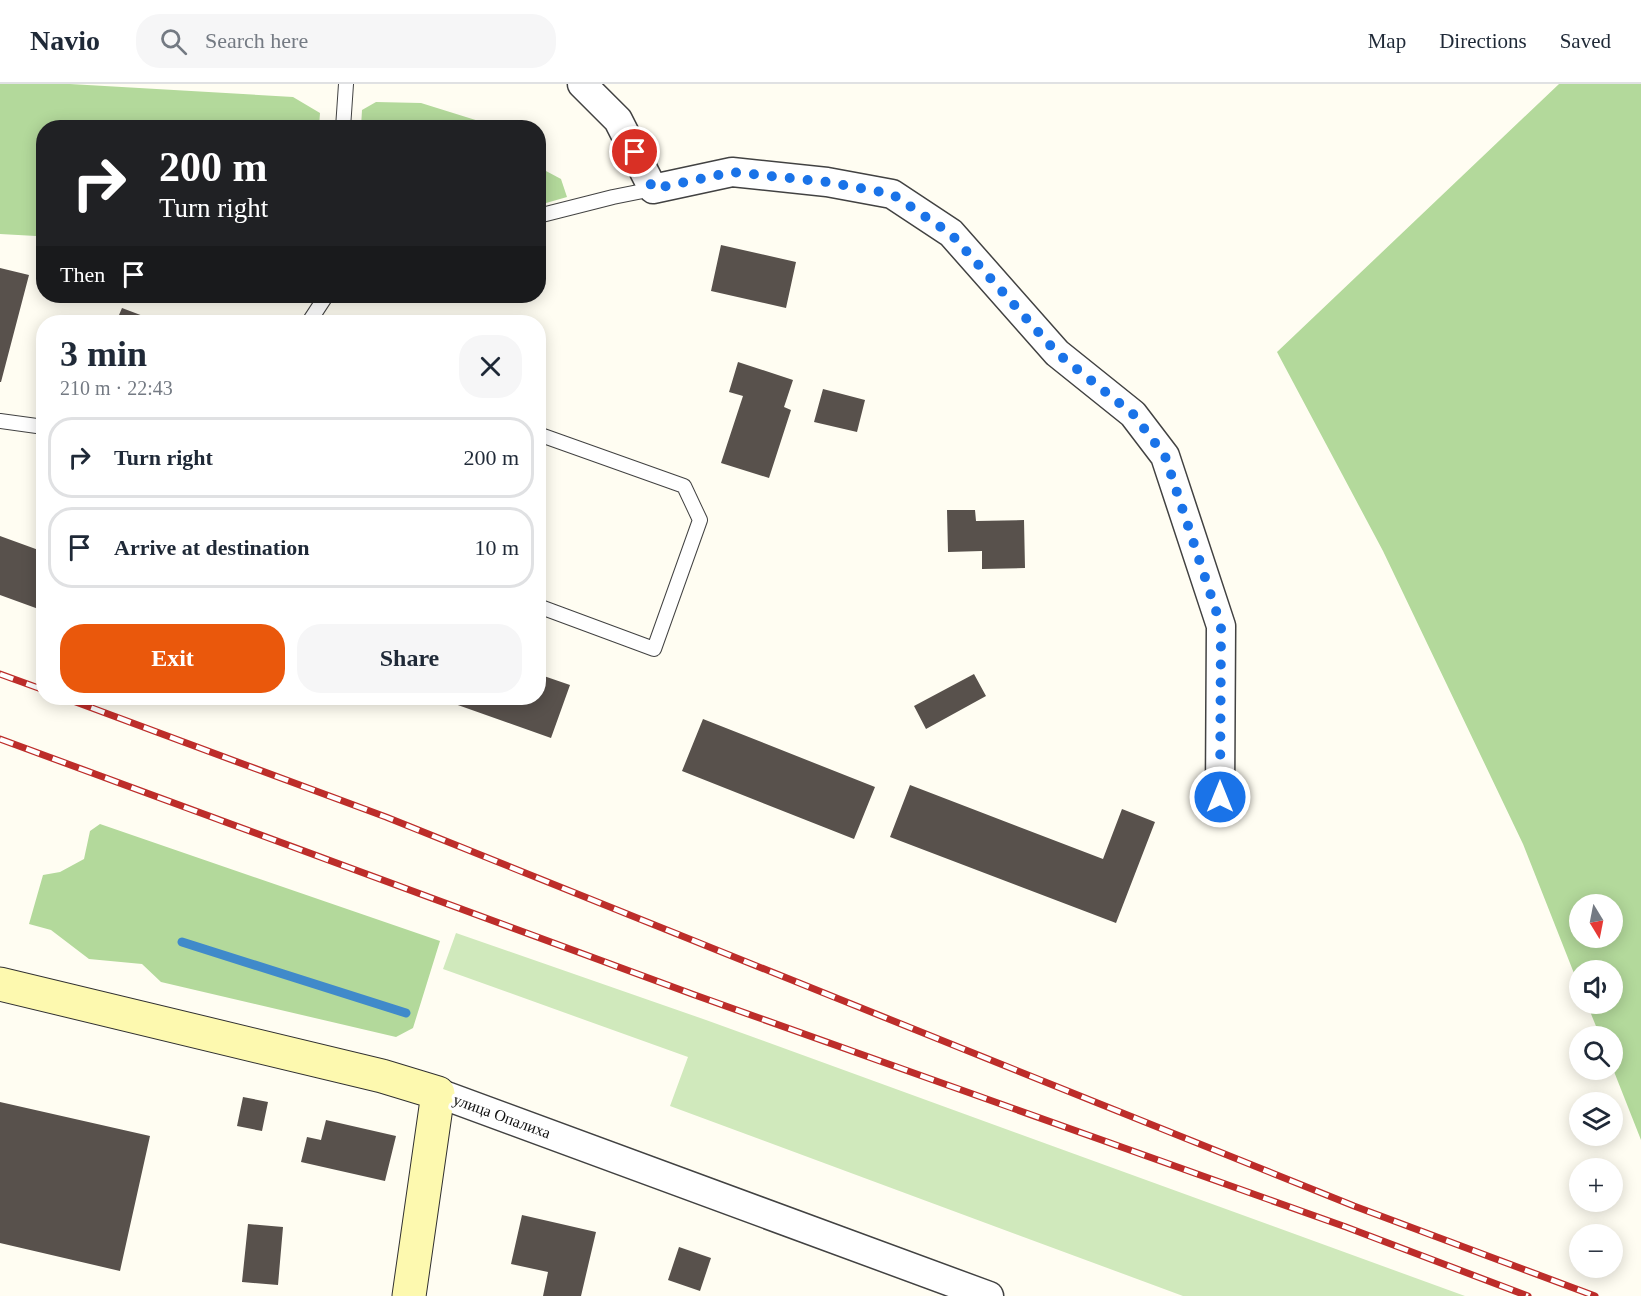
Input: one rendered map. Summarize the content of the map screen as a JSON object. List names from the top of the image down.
{
  "streets": {
    "street": ["улица Опалиха"]
  },
  "north": "bottom",
  "page": {
    "header": "Navio",
    "search": "Search here",
    "nav": ["Map", "Directions", "Saved"],
    "turn": ["200 m", "Turn right"],
    "then": "Then",
    "heading": ["3 min", "210 m · 22:43"],
    "list": [
      {
        "name": "Turn right",
        "value": "200 m"
      },
      {
        "name": "Arrive at destination",
        "value": "10 m"
      }
    ],
    "buttons": ["Exit", "Share"],
    "map_buttons": ["+", "−"]
  }
}
